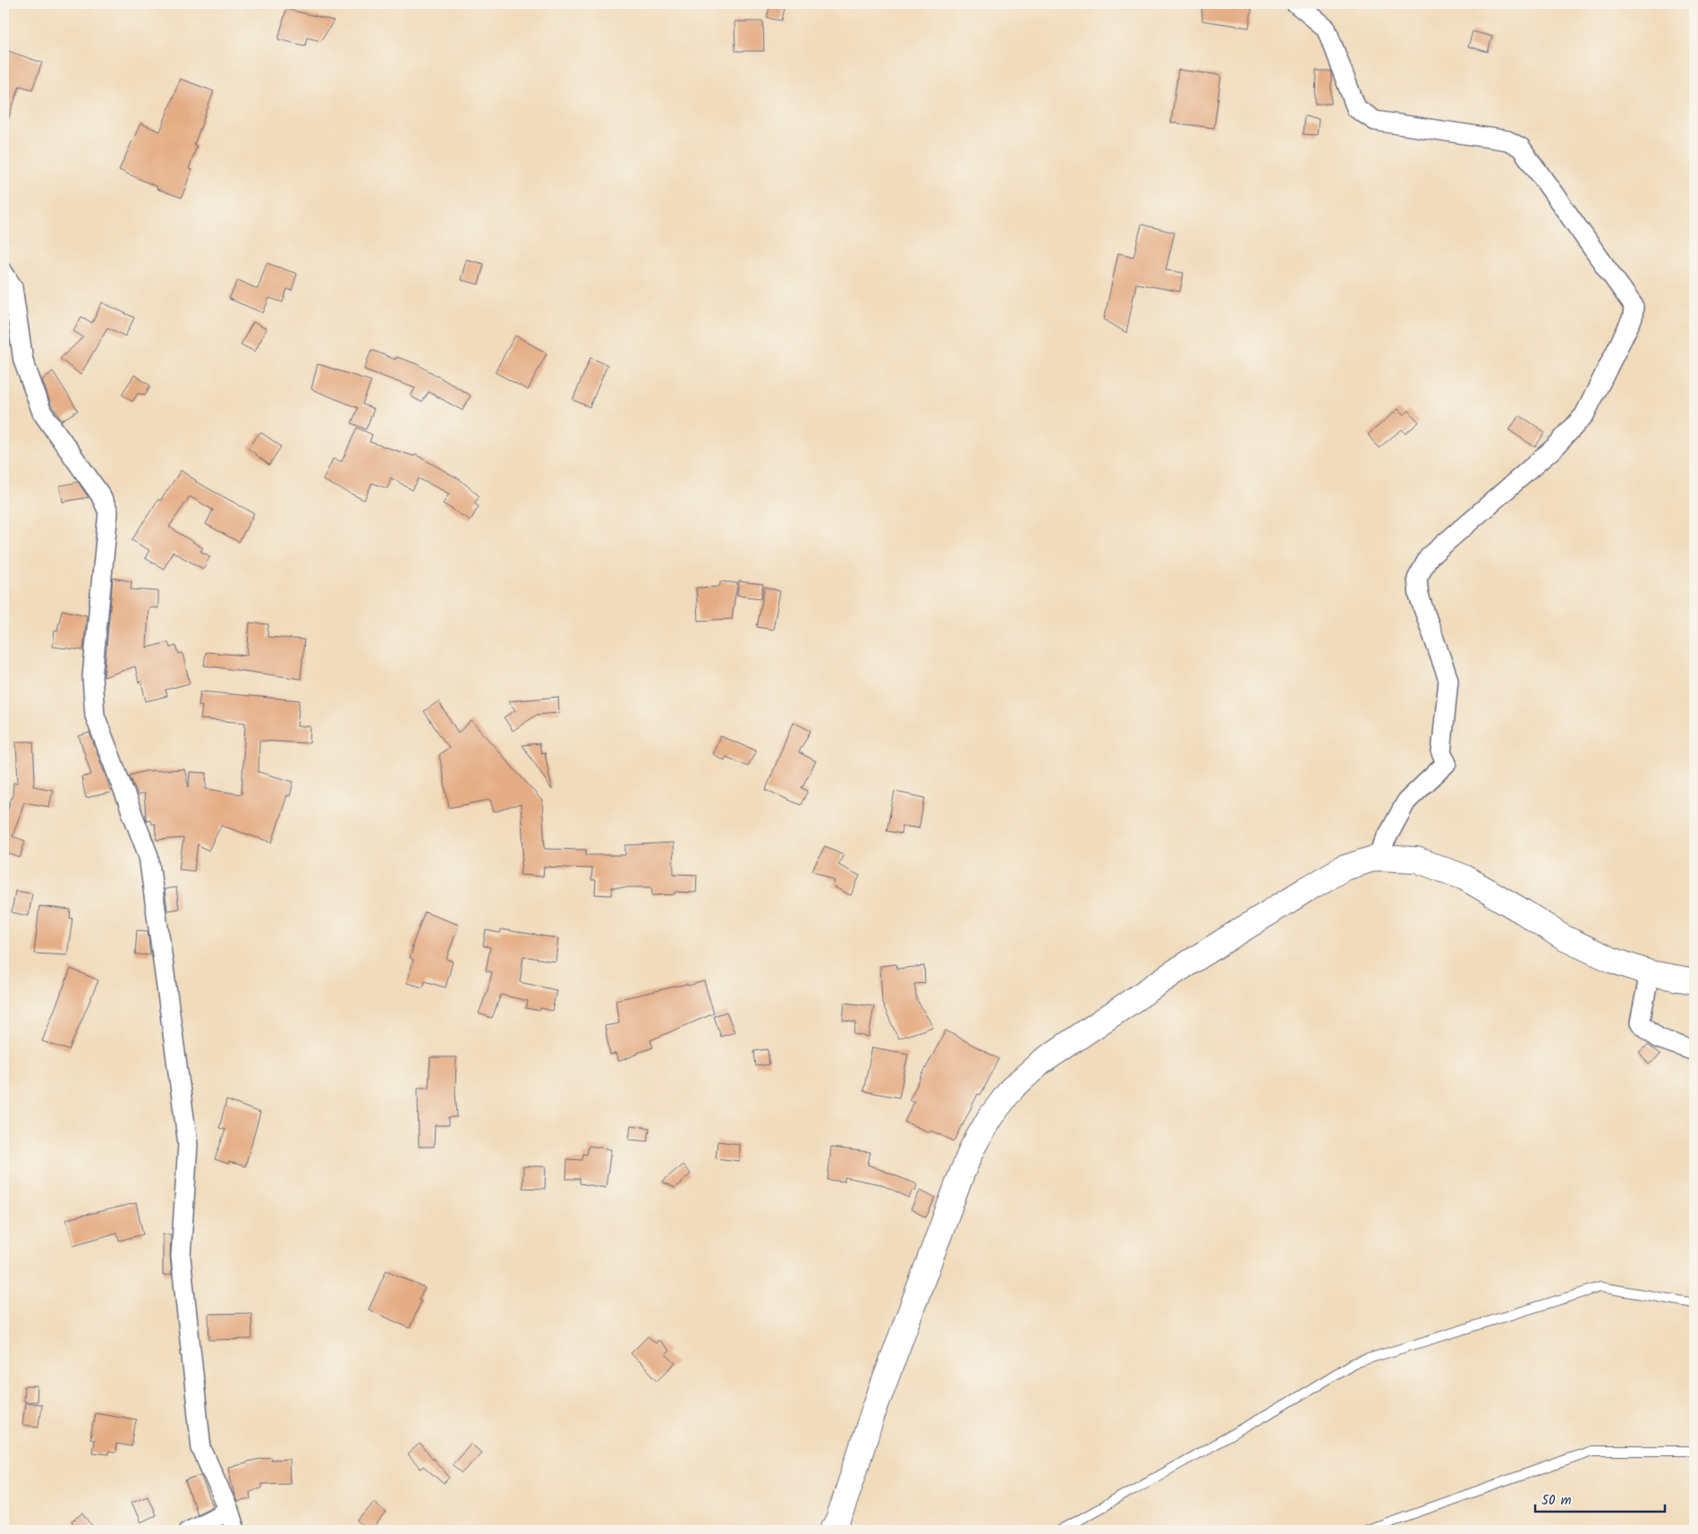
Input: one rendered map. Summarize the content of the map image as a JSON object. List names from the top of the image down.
{
  "scale_bar": "50 m"
}
